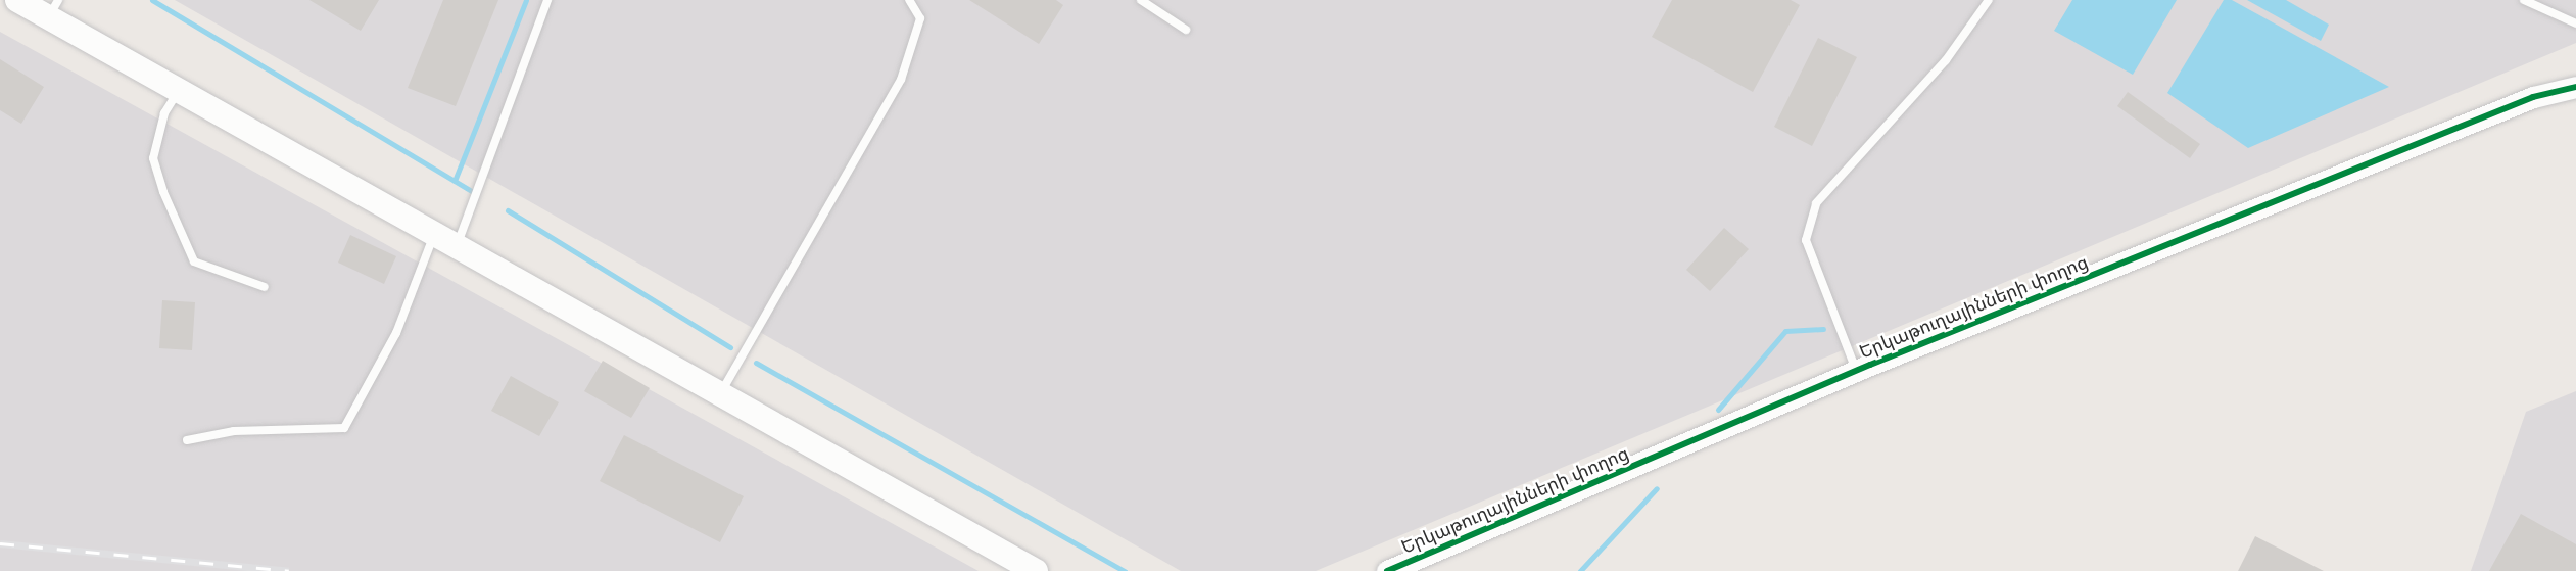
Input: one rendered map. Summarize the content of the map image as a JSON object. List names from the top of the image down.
{
  "streets": {
    "street": ["Երկաթուղայինների փողոց"]
  }
}
